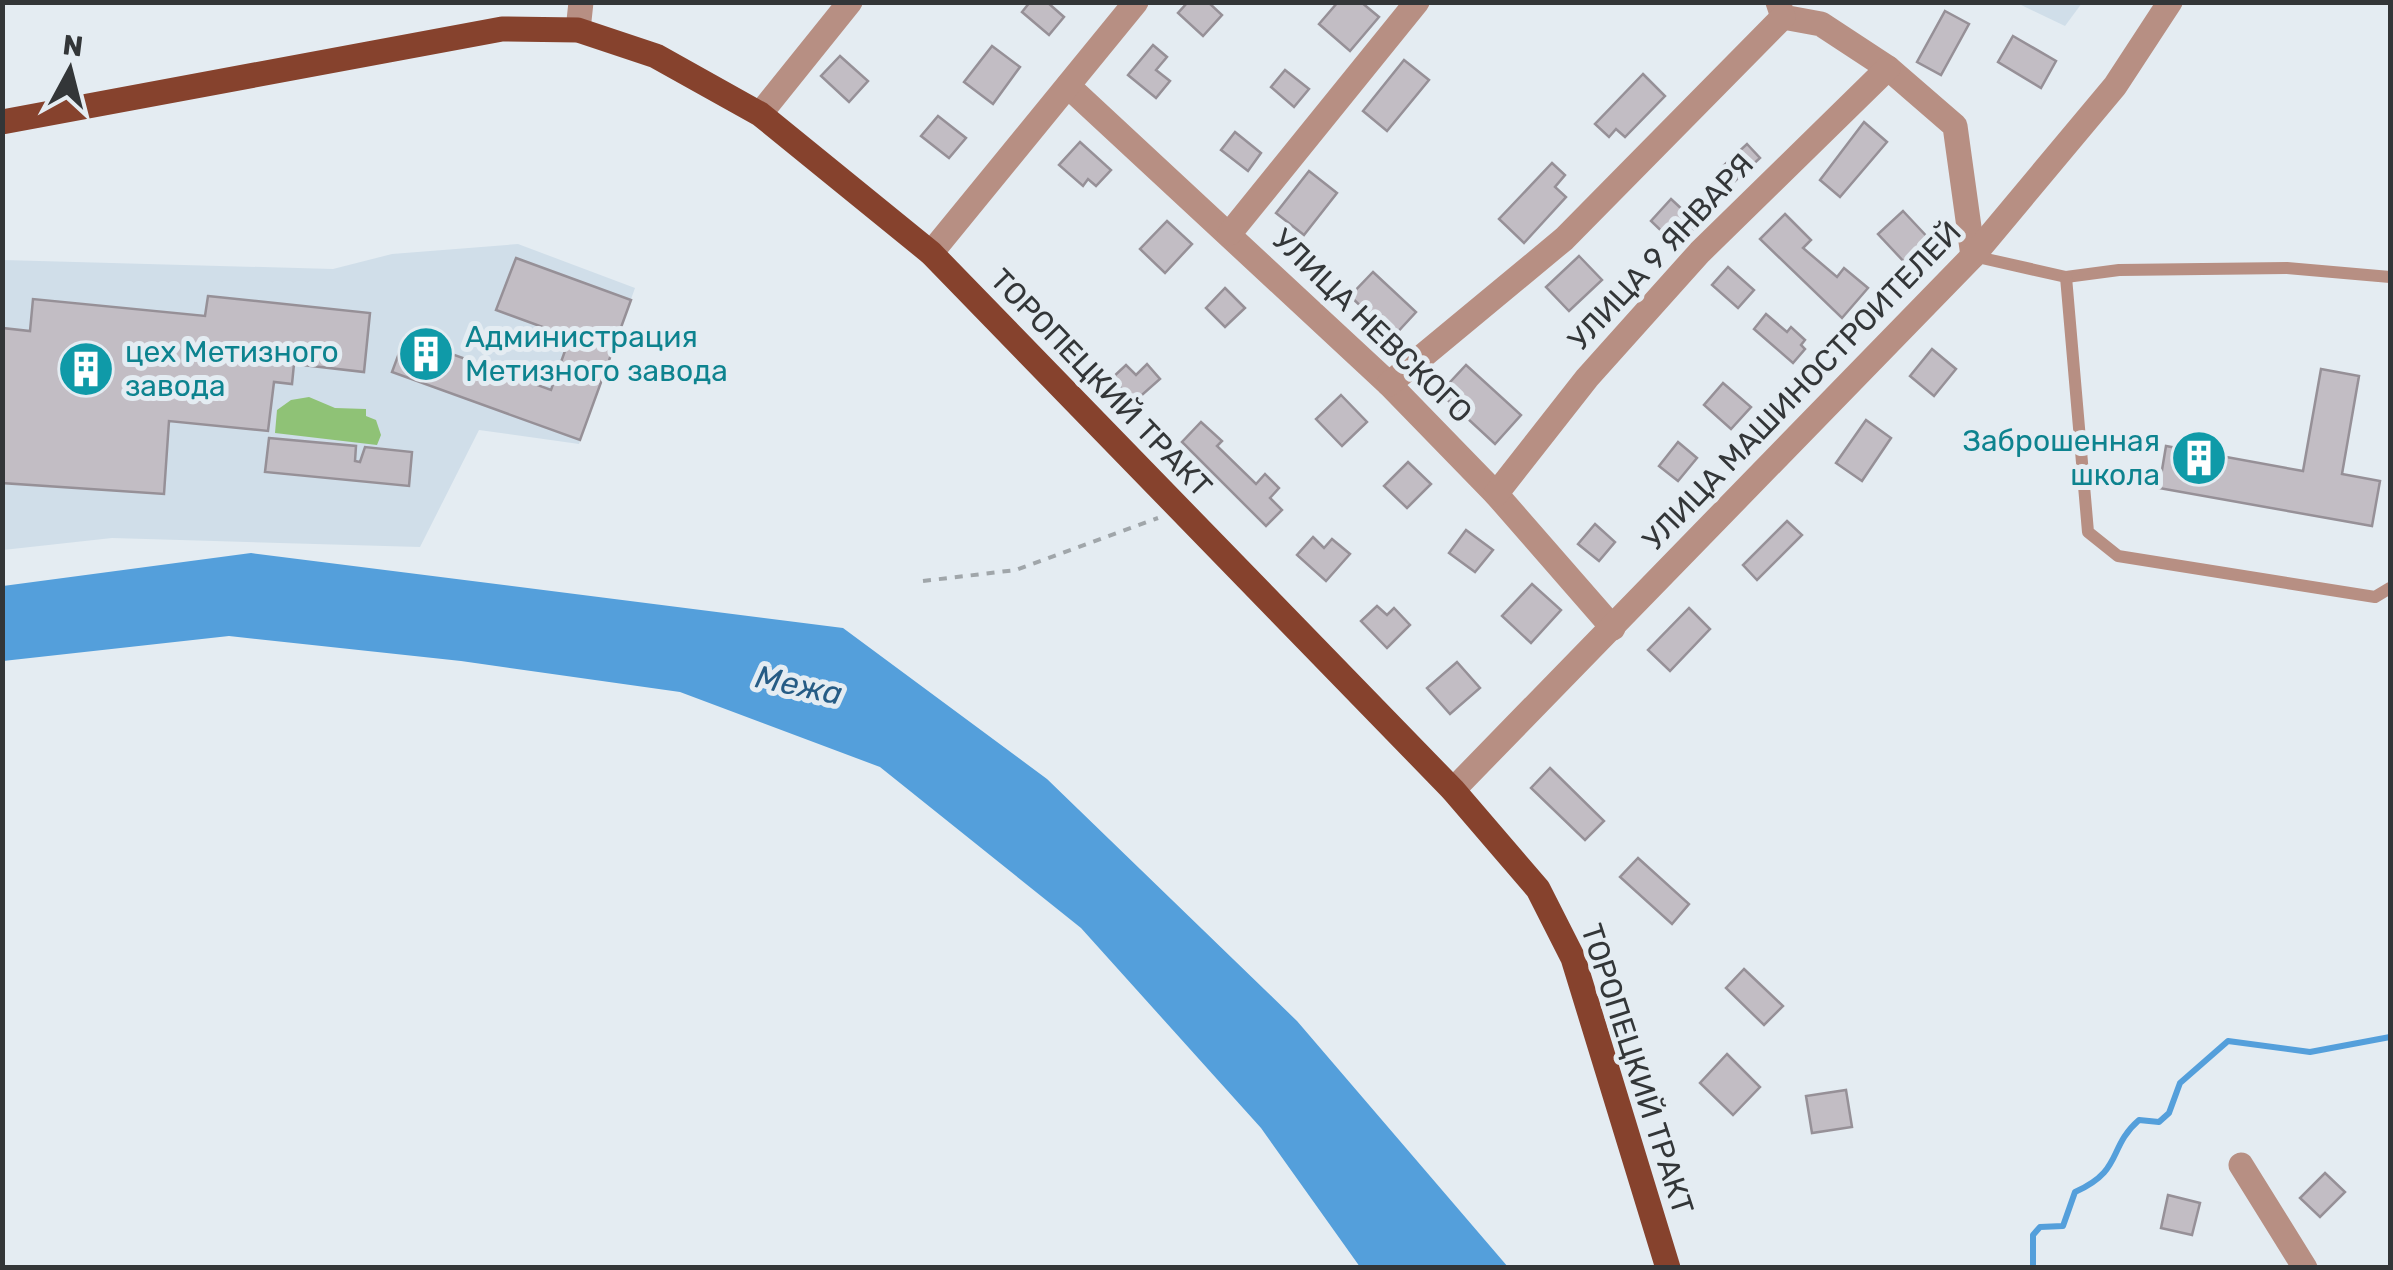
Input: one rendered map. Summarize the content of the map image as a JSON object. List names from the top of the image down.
{
  "streets": {
    "main road": ["ТОРОПЕЦКИЙ ТРАКТ"],
    "street": ["УЛИЦА 9 ЯНВАРЯ", "УЛИЦА НЕВСКОГО", "УЛИЦА МАШИНОСТРОИТЕЛЕЙ"]
  },
  "crossings": [
    ["УЛИЦА 9 ЯНВАРЯ", "УЛИЦА НЕВСКОГО"],
    ["УЛИЦА НЕВСКОГО", "УЛИЦА МАШИНОСТРОИТЕЛЕЙ"],
    ["ТОРОПЕЦКИЙ ТРАКТ", "УЛИЦА МАШИНОСТРОИТЕЛЕЙ"]
  ],
  "water": ["Межа"],
  "places": {
    "building": ["Администрация Метизного завода", "цех Метизного завода", "Заброшенная школа"]
  },
  "north": "top"
}
